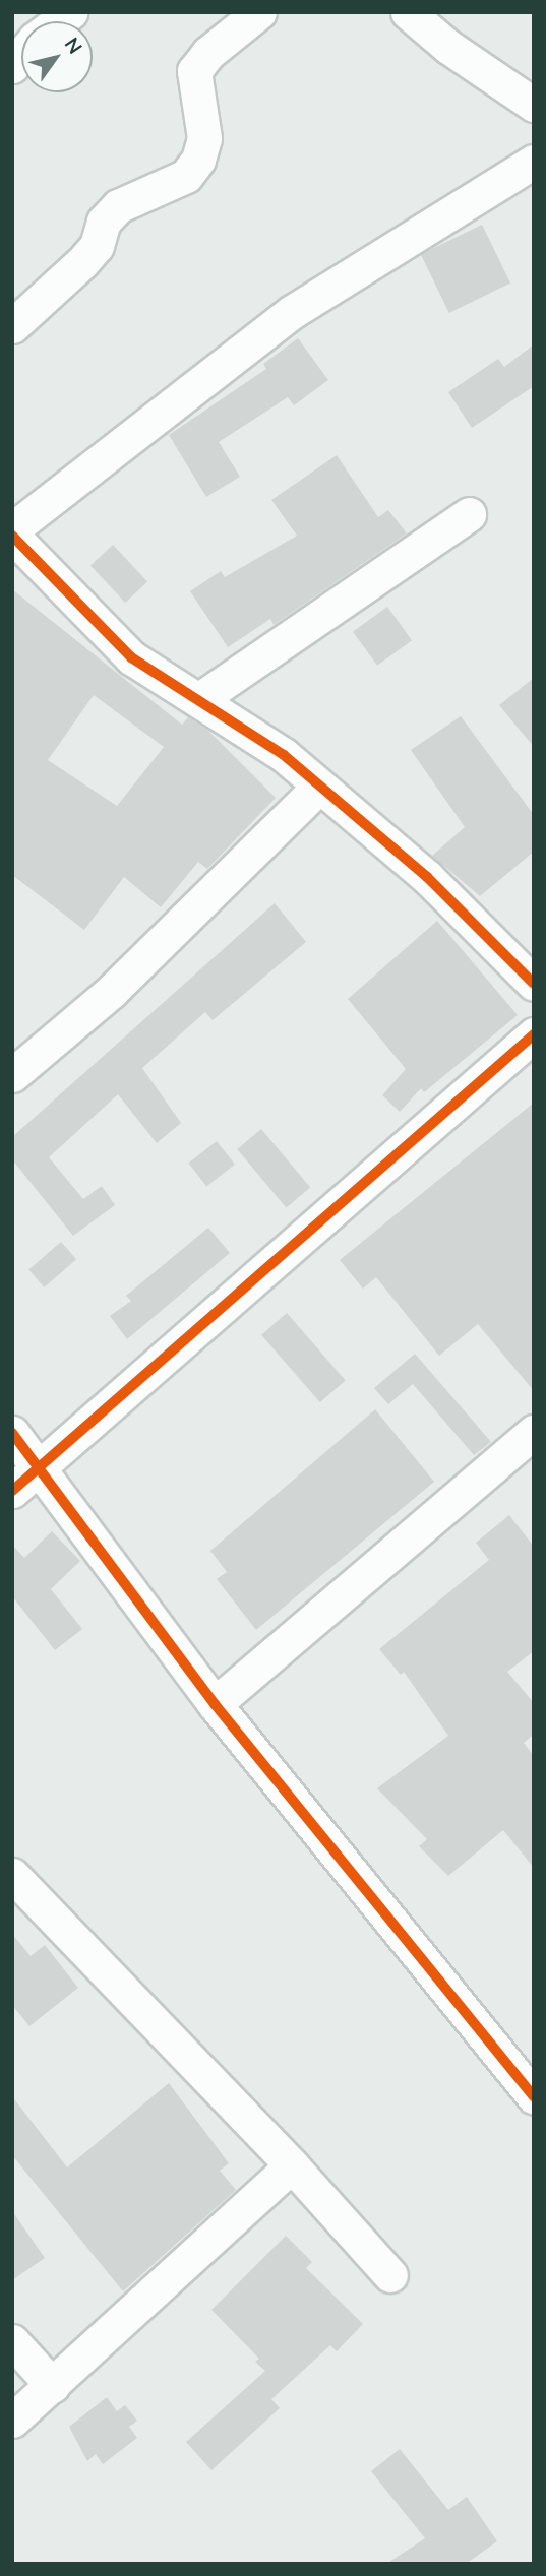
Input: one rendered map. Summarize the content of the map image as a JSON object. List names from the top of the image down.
{
  "north": "top right"
}
